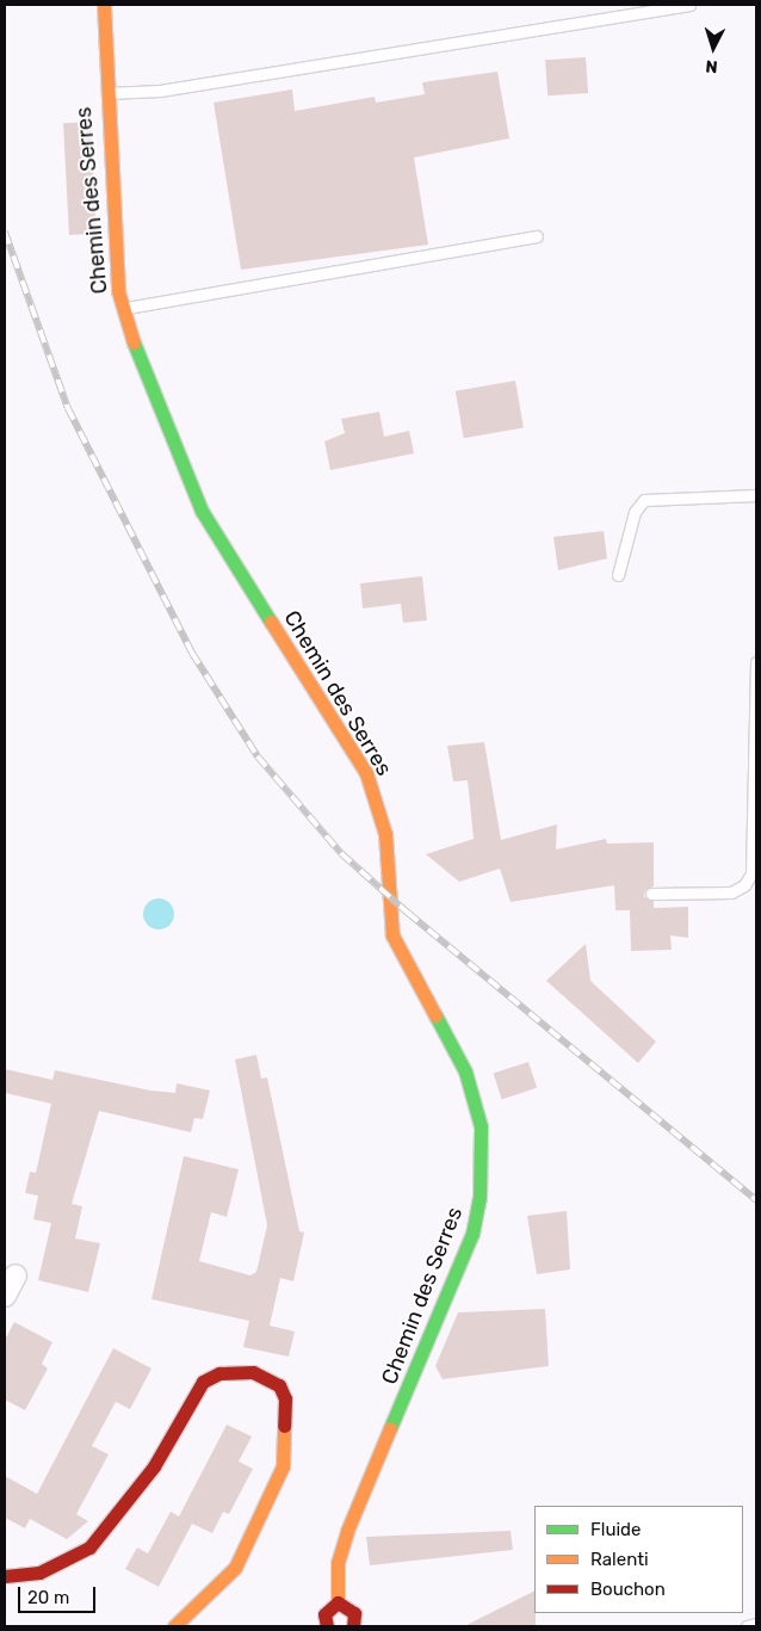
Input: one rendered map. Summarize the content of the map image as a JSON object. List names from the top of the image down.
{
  "streets": {
    "street": ["Chemin des Serres"]
  },
  "legend": ["Fluide", "Ralenti", "Bouchon"],
  "scale_bar": "20 m",
  "north": "bottom"
}
